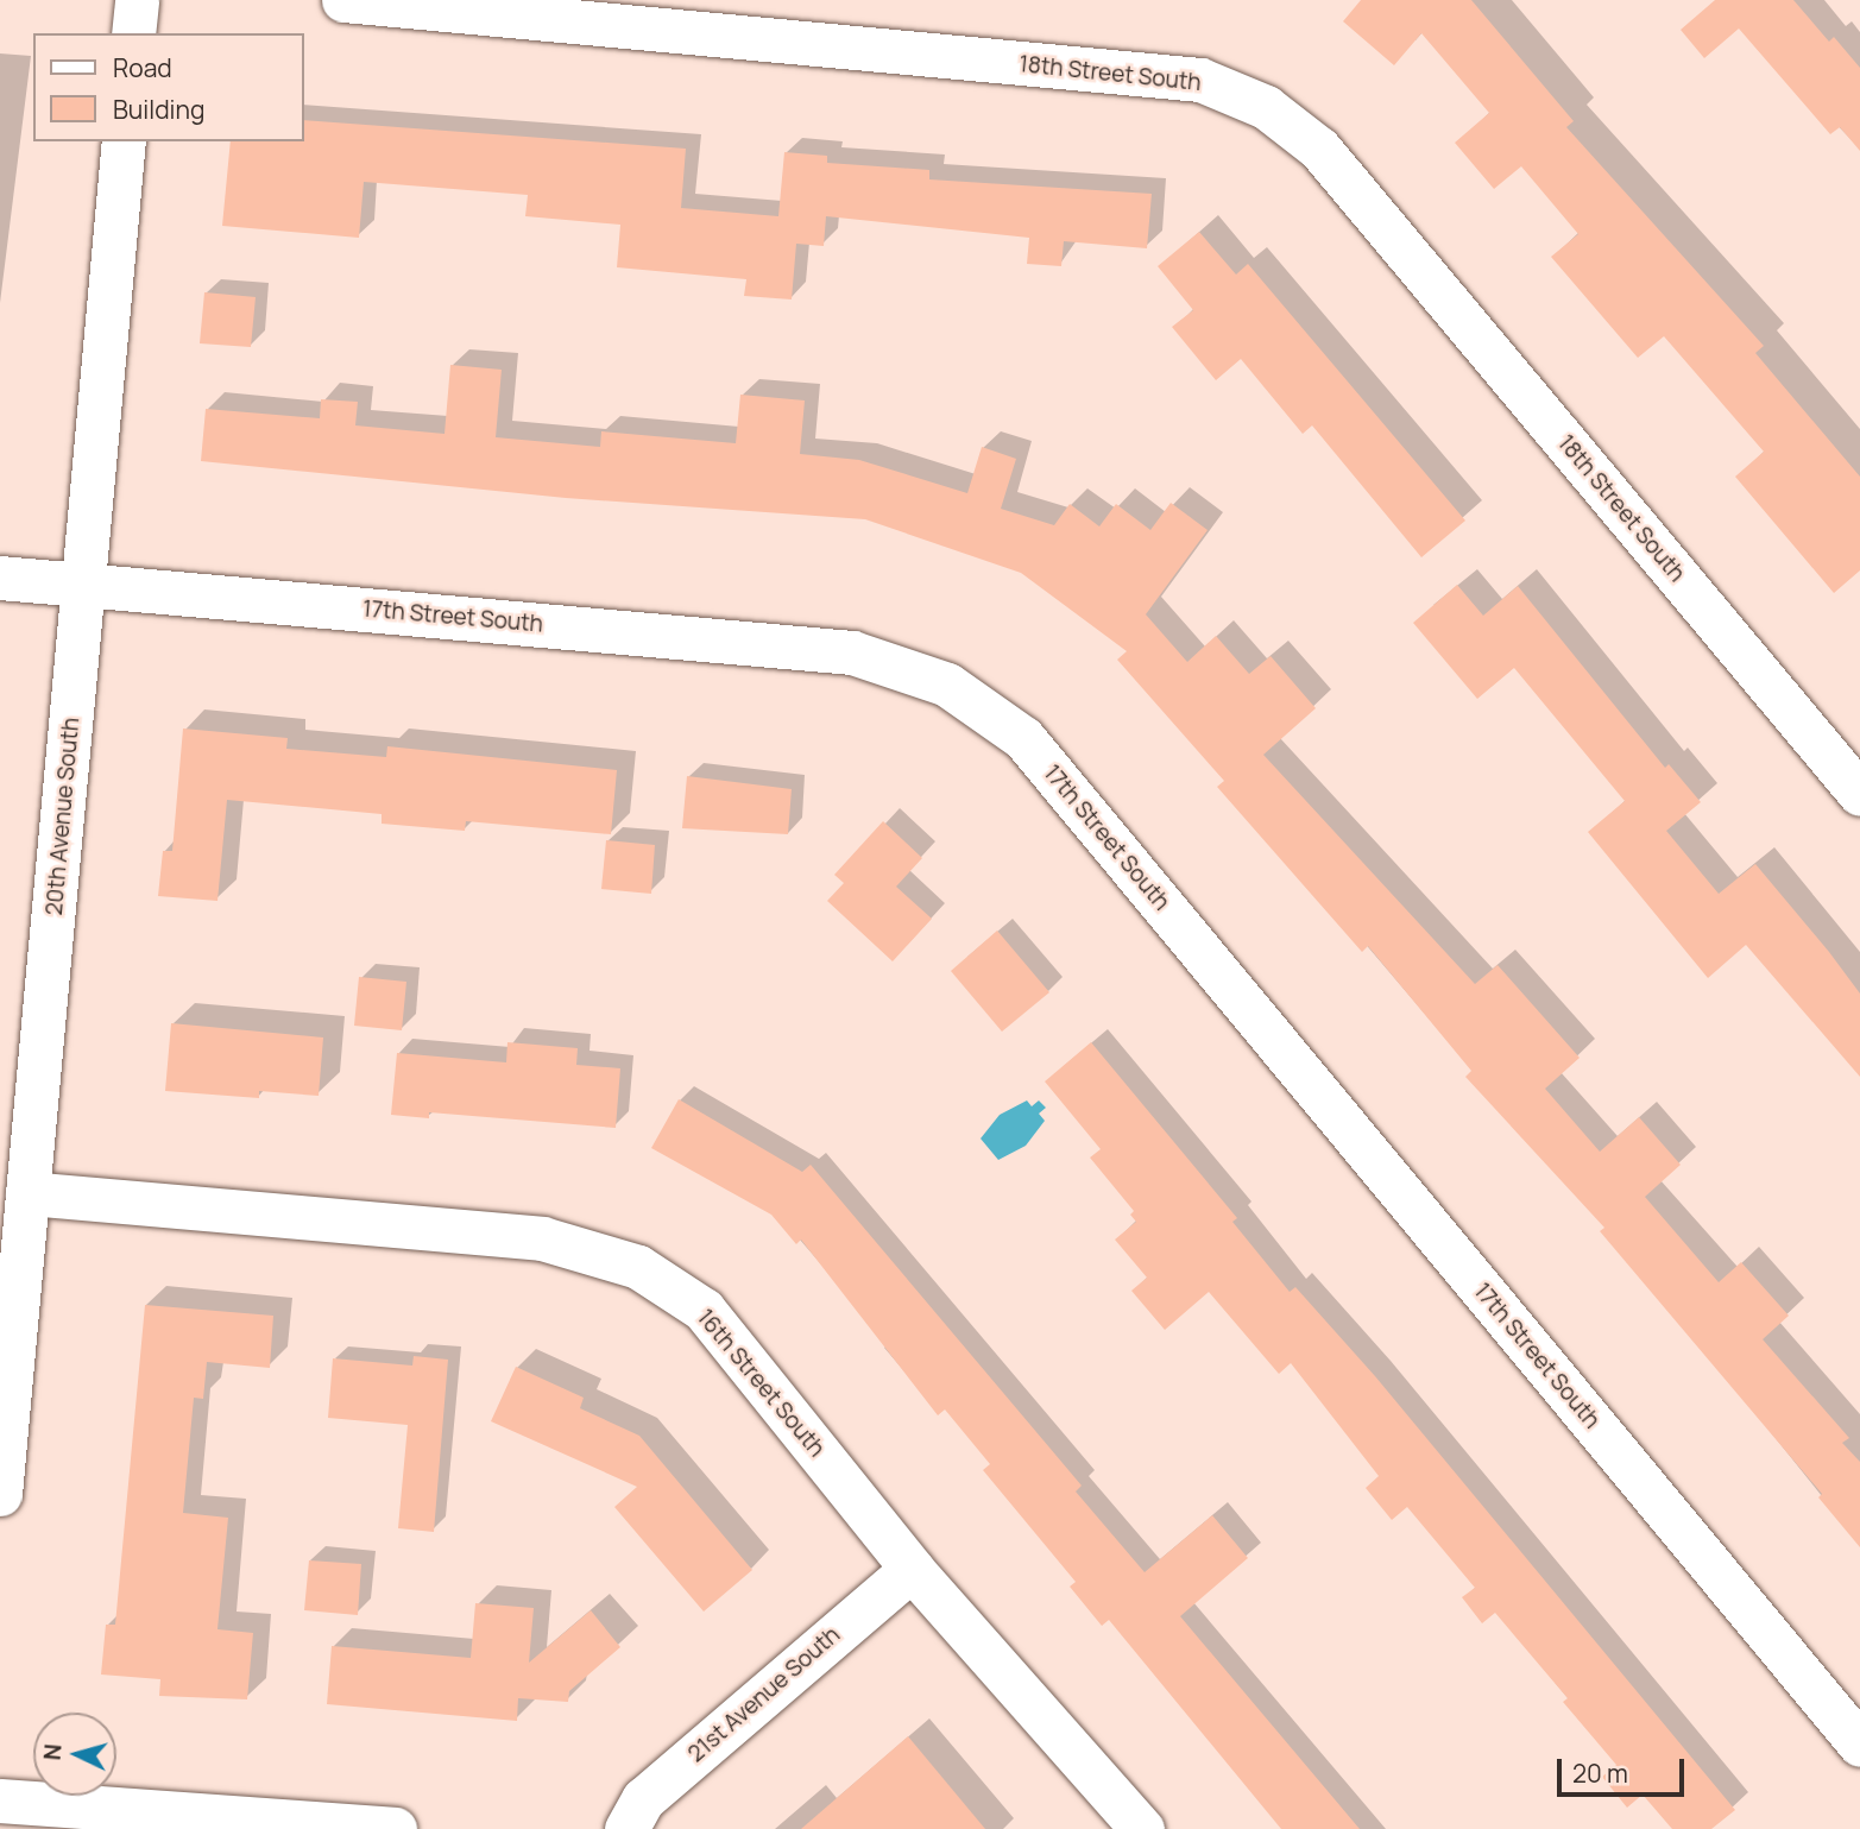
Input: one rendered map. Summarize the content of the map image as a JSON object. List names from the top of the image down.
{
  "streets": {
    "street": [
      "18th Street South",
      "17th Street South",
      "20th Avenue South",
      "16th Street South",
      "21st Avenue South"
    ]
  },
  "crossings": [
    ["17th Street South", "20th Avenue South"],
    ["20th Avenue South", "16th Street South"],
    ["16th Street South", "21st Avenue South"]
  ],
  "legend": ["Road", "Building"],
  "scale_bar": "20 m",
  "north": "left"
}
